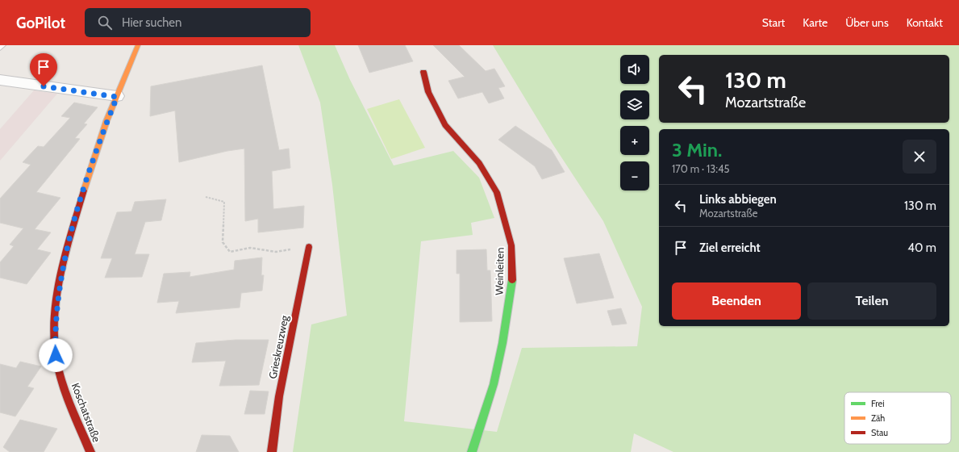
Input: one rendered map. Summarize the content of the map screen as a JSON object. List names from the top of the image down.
{
  "streets": {
    "street": ["Weinleiten", "Grieskreuzweg", "Koschatstraße"]
  },
  "legend": ["Frei", "Zäh", "Stau"],
  "page": {
    "header": "GoPilot",
    "search": "Hier suchen",
    "nav": [
      "Start",
      "Karte",
      "Über uns",
      "Kontakt"
    ],
    "map_buttons": ["+", "−"],
    "turn": ["130 m", "Mozartstraße"],
    "heading": ["3 Min.", "170 m · 13:45"],
    "list": [
      {
        "name": "Links abbiegen",
        "note": "Mozartstraße",
        "value": "130 m"
      },
      {
        "name": "Ziel erreicht",
        "value": "40 m"
      }
    ],
    "buttons": ["Beenden", "Teilen"]
  }
}
